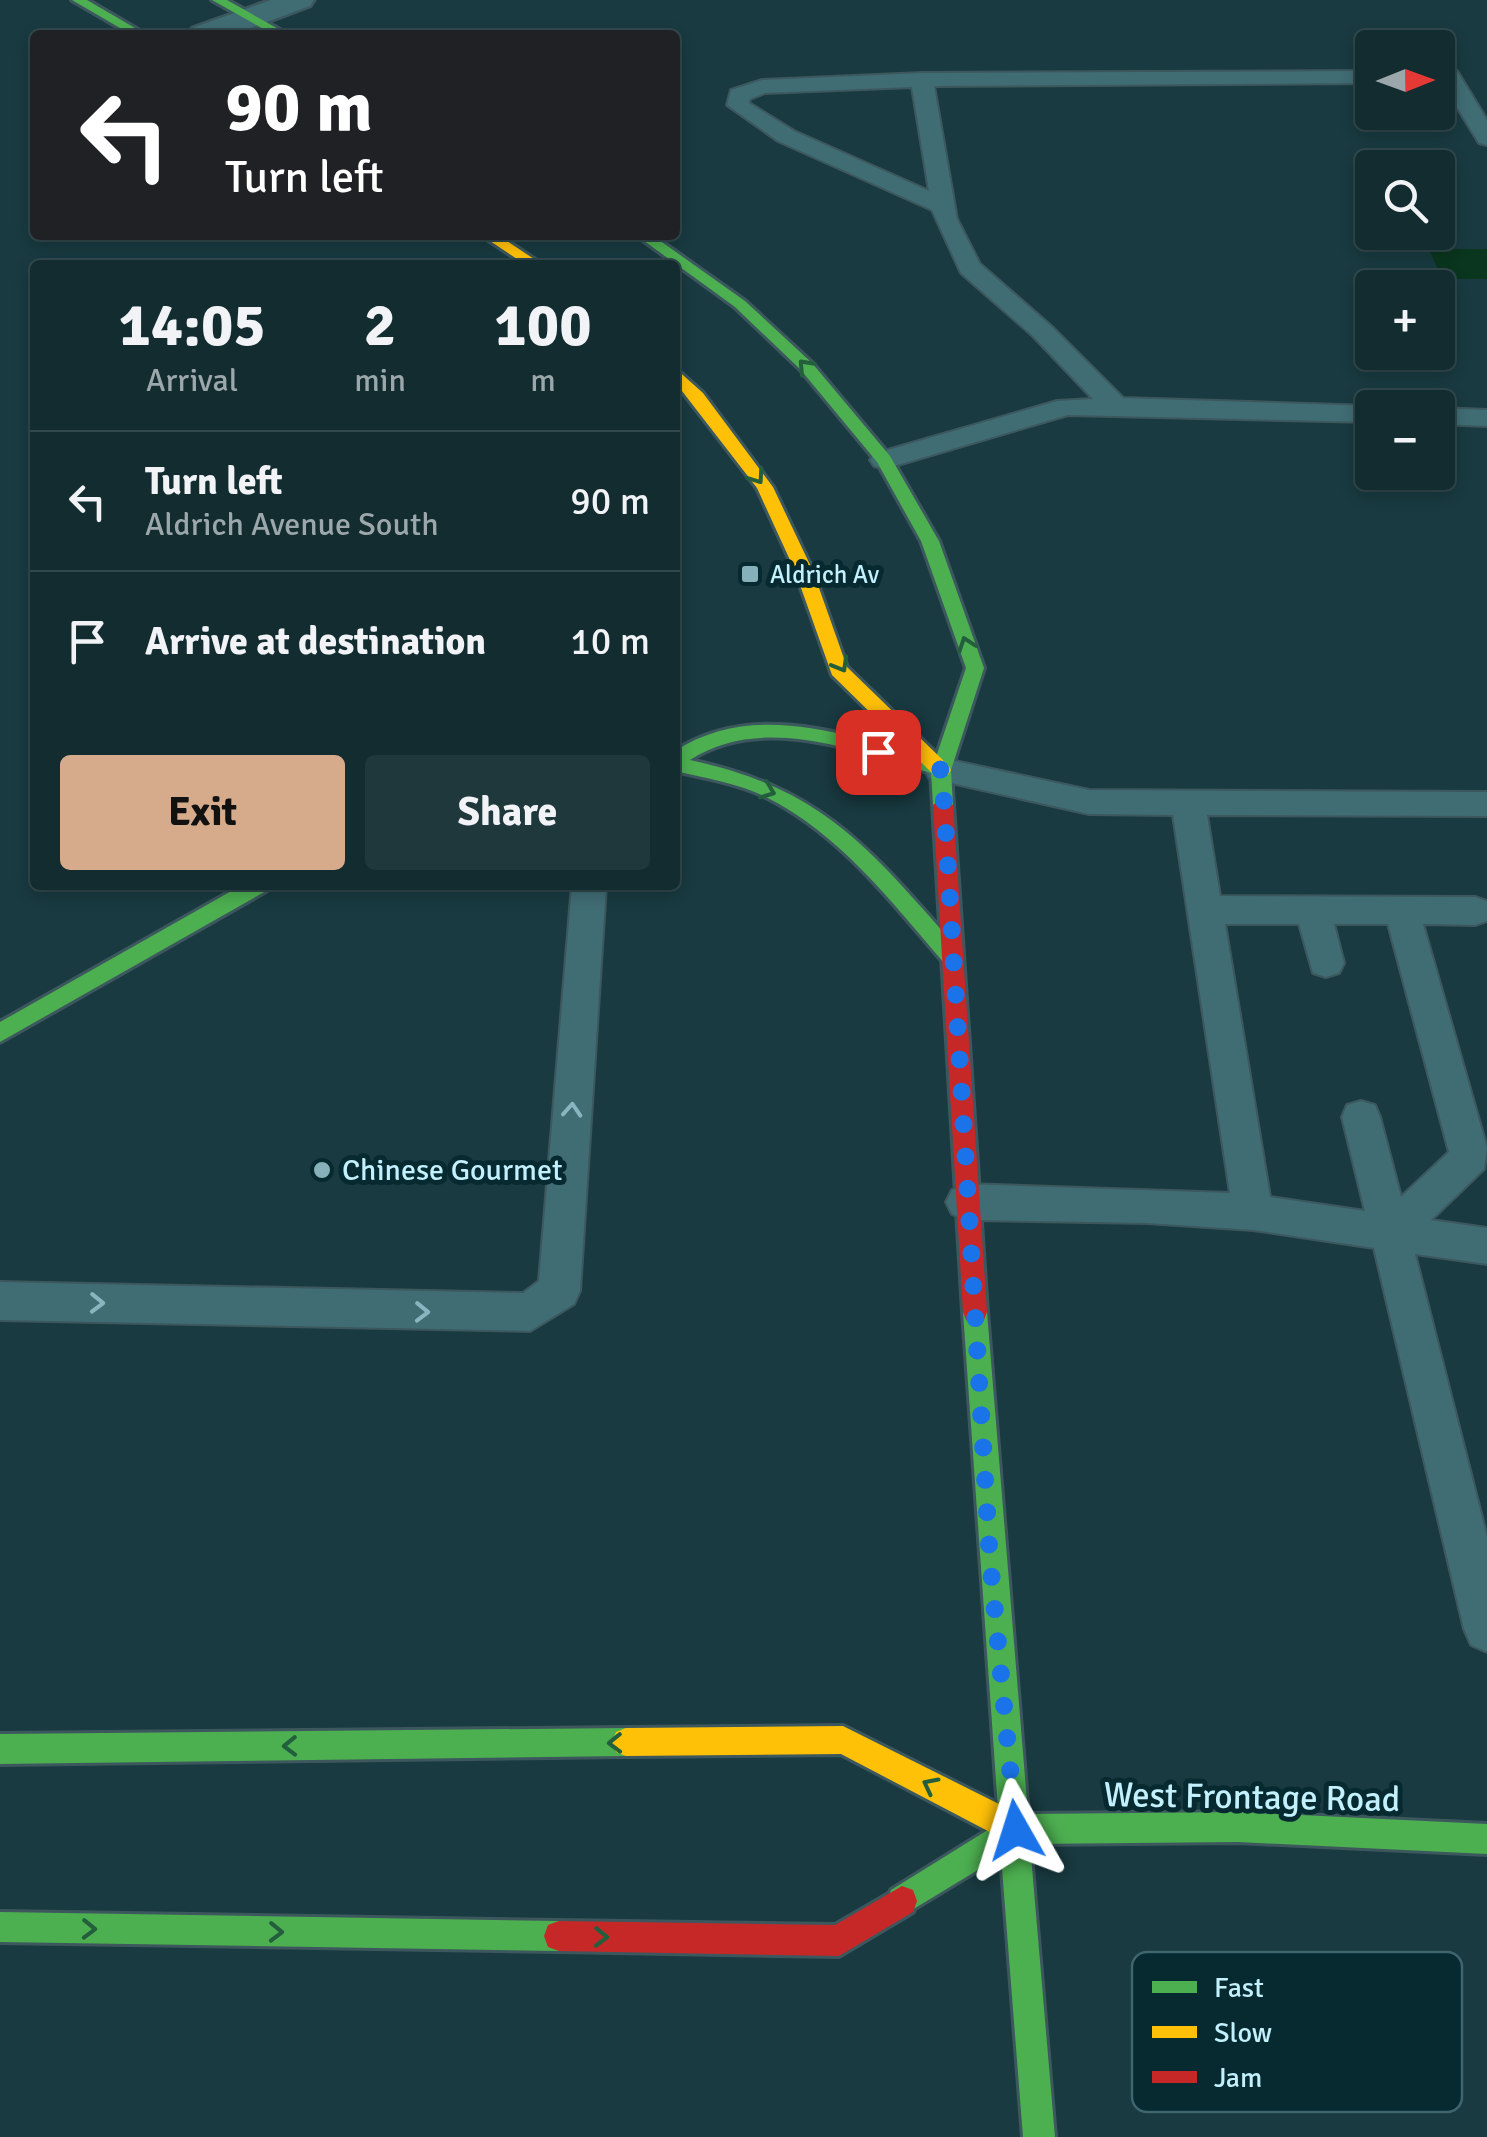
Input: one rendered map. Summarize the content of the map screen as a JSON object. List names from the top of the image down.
{
  "streets": {
    "main road": ["West Frontage Road"]
  },
  "places": {
    "transit": ["Aldrich Av"],
    "other": ["Chinese Gourmet"]
  },
  "legend": ["Fast", "Slow", "Jam"],
  "north": "right",
  "page": {
    "map_buttons": ["+", "−"],
    "turn": ["90 m", "Turn left"],
    "eta": [
      "14:05",
      "Arrival",
      "2",
      "min",
      "100",
      "m"
    ],
    "list": [
      {
        "name": "Turn left",
        "note": "Aldrich Avenue South",
        "value": "90 m"
      },
      {
        "name": "Arrive at destination",
        "value": "10 m"
      }
    ],
    "buttons": ["Exit", "Share"]
  }
}
